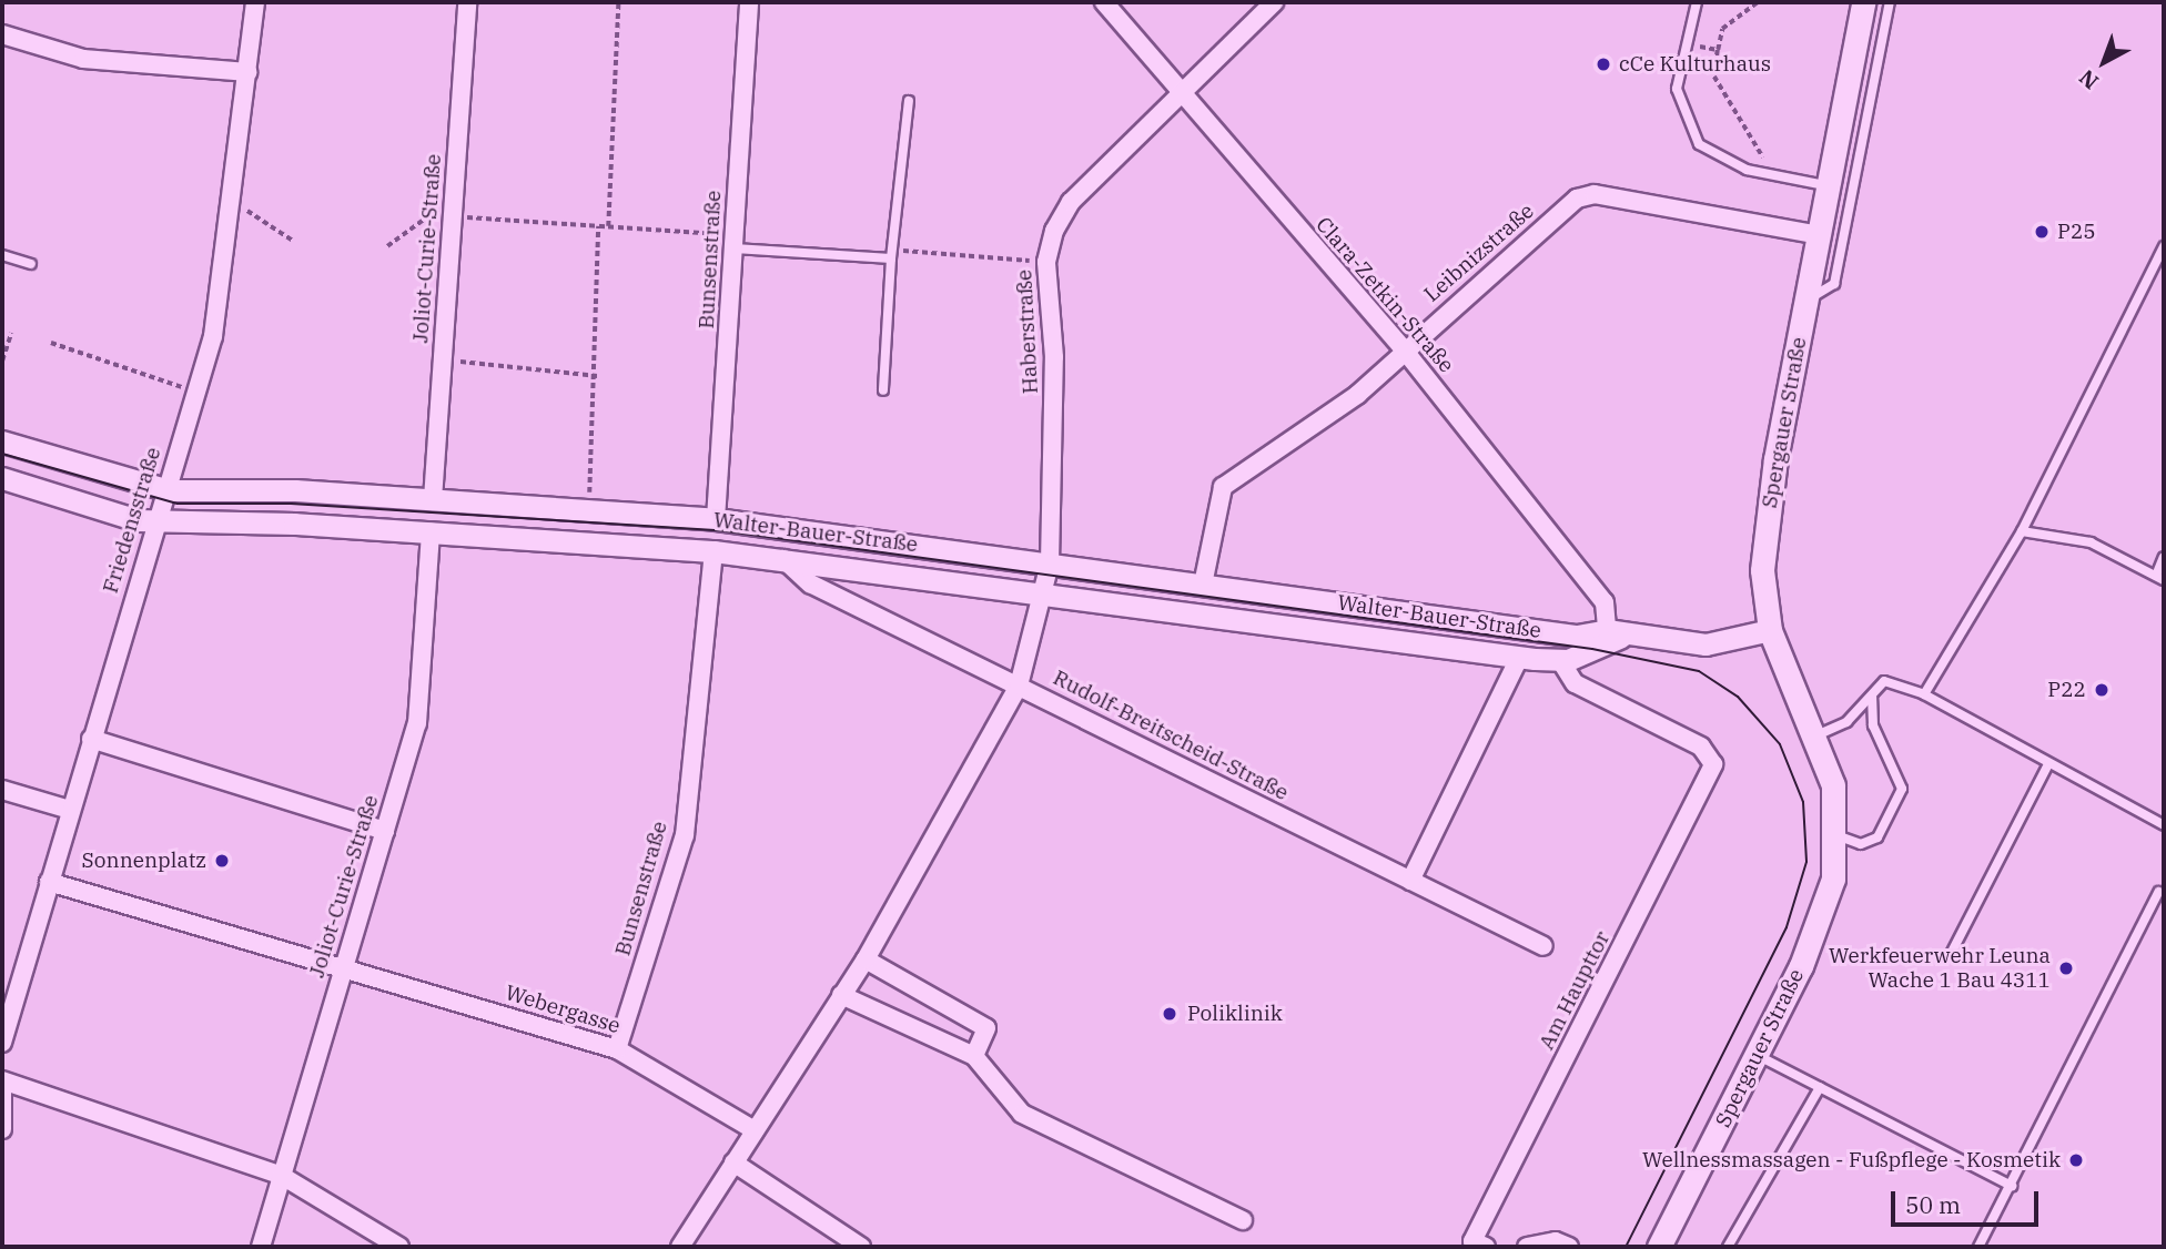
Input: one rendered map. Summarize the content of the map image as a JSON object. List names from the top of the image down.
{
  "streets": {
    "main road": ["Spergauer Straße"],
    "street": [
      "Joliot-Curie-Straße",
      "Leibnizstraße",
      "Bunsenstraße",
      "Clara-Zetkin-Straße",
      "Haberstraße",
      "Friedensstraße",
      "Walter-Bauer-Straße",
      "Rudolf-Breitscheid-Straße",
      "Am Haupttor",
      "Webergasse"
    ]
  },
  "crossings": [
    ["Joliot-Curie-Straße", "Walter-Bauer-Straße"],
    ["Joliot-Curie-Straße", "Webergasse"],
    ["Leibnizstraße", "Clara-Zetkin-Straße"],
    ["Leibnizstraße", "Spergauer Straße"],
    ["Leibnizstraße", "Walter-Bauer-Straße"],
    ["Bunsenstraße", "Walter-Bauer-Straße"],
    ["Bunsenstraße", "Webergasse"],
    ["Clara-Zetkin-Straße", "Haberstraße"],
    ["Clara-Zetkin-Straße", "Walter-Bauer-Straße"],
    ["Haberstraße", "Walter-Bauer-Straße"],
    ["Haberstraße", "Rudolf-Breitscheid-Straße"],
    ["Haberstraße", "Webergasse"],
    ["Spergauer Straße", "Walter-Bauer-Straße"],
    ["Friedensstraße", "Walter-Bauer-Straße"],
    ["Walter-Bauer-Straße", "Rudolf-Breitscheid-Straße"],
    ["Walter-Bauer-Straße", "Am Haupttor"]
  ],
  "places": [
    "cCe Kulturhaus",
    "P25",
    "P22",
    "Sonnenplatz",
    "Werkfeuerwehr Leuna Wache 1 Bau 4311",
    "Poliklinik",
    "Wellnessmassagen - Fußpflege - Kosmetik"
  ],
  "scale_bar": "50 m",
  "north": "bottom left"
}
